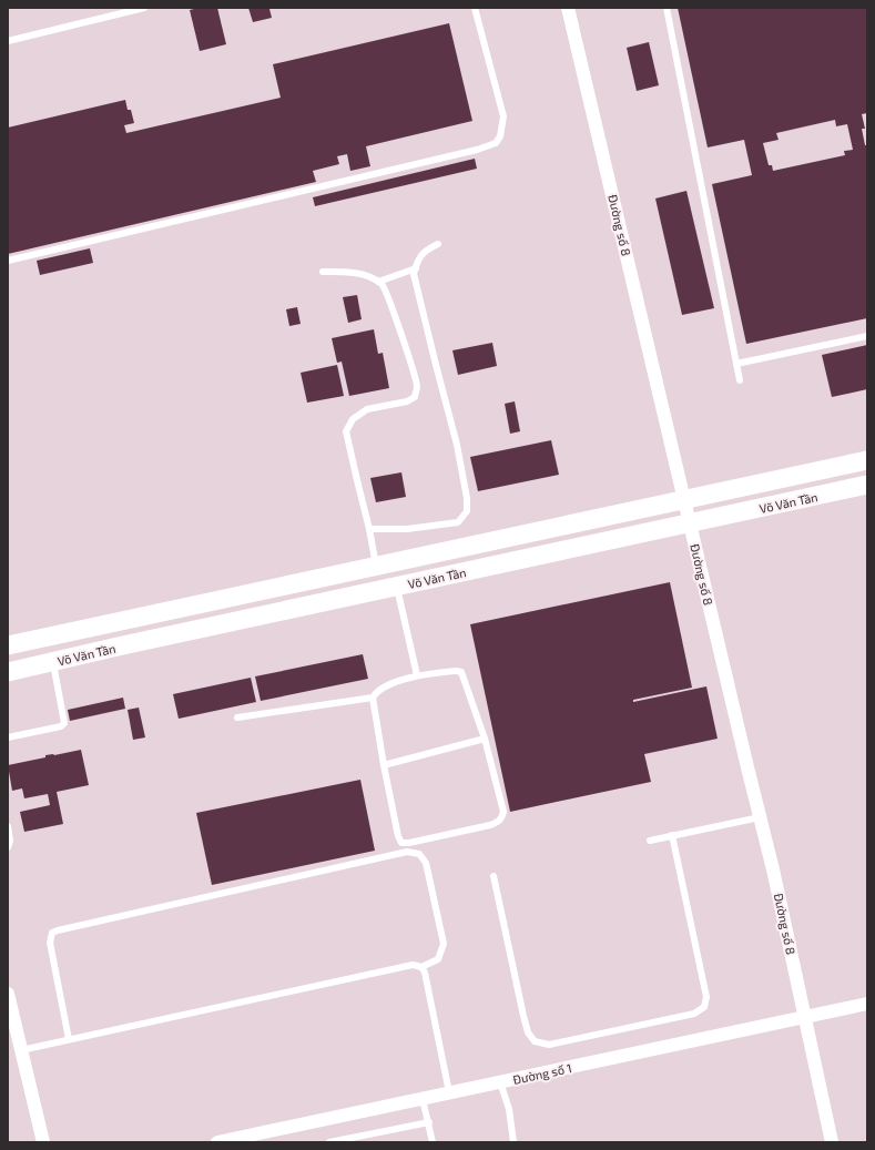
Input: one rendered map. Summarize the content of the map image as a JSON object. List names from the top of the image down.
{
  "streets": {
    "street": ["Đường số 8", "Võ Văn Tần", "Đường số 1"]
  },
  "crossings": [
    ["Đường số 8", "Võ Văn Tần"],
    ["Đường số 8", "Đường số 1"]
  ]
}
